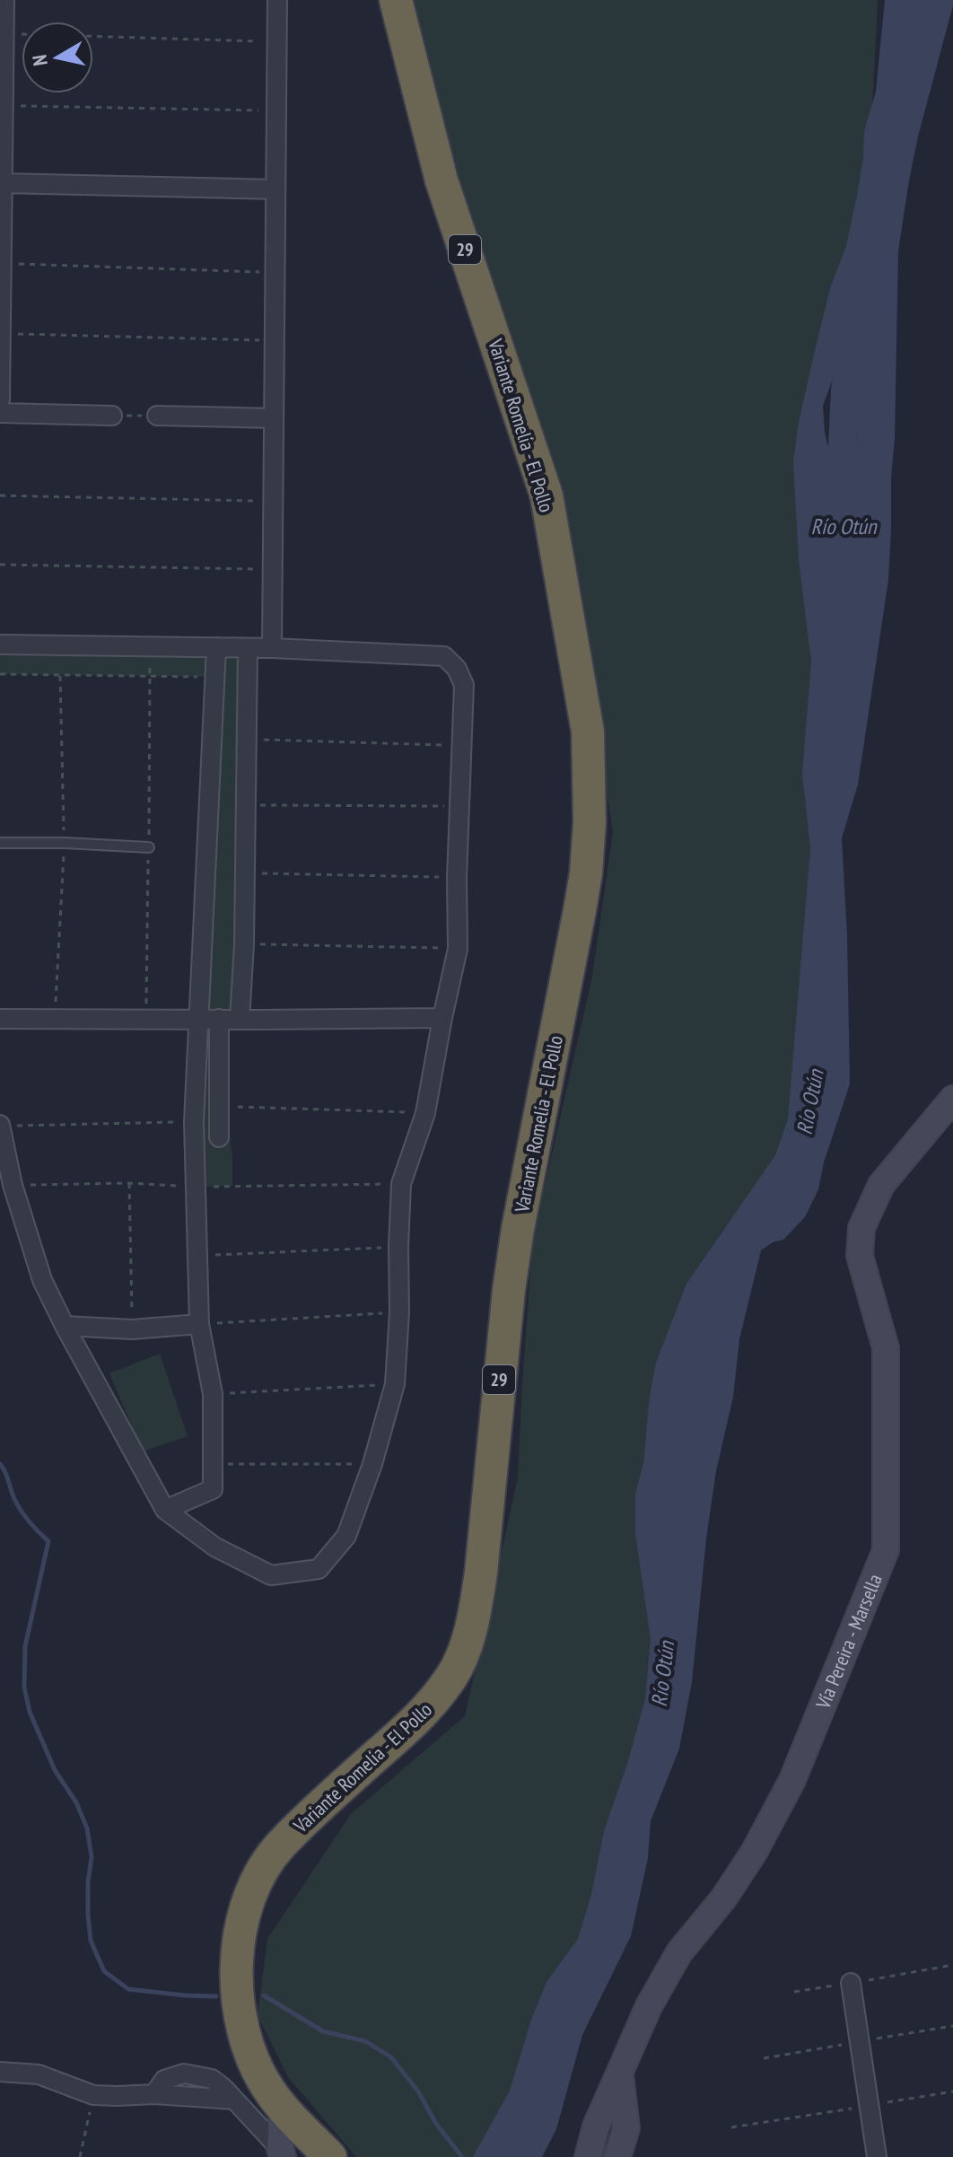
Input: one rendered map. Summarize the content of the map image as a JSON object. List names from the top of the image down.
{
  "streets": {
    "highway": ["29", "Variante Romelia - El Pollo"],
    "street": ["Vía Pereira - Marsella"]
  },
  "water": ["Río Otún"],
  "north": "left"
}
